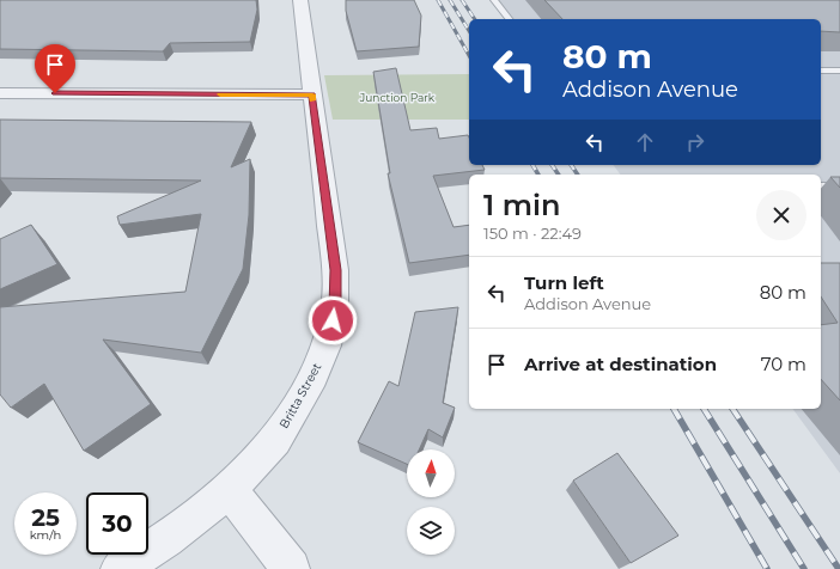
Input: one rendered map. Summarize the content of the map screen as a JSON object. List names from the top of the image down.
{
  "streets": {
    "street": ["Britta Street"]
  },
  "parks": ["Junction Park"],
  "north": "top",
  "page": {
    "turn": ["80 m", "Addison Avenue"],
    "heading": ["1 min", "150 m · 22:49"],
    "list": [
      {
        "name": "Turn left",
        "note": "Addison Avenue",
        "value": "80 m"
      },
      {
        "name": "Arrive at destination",
        "value": "70 m"
      }
    ],
    "speed": "25 km/h",
    "limit": "30"
  }
}
